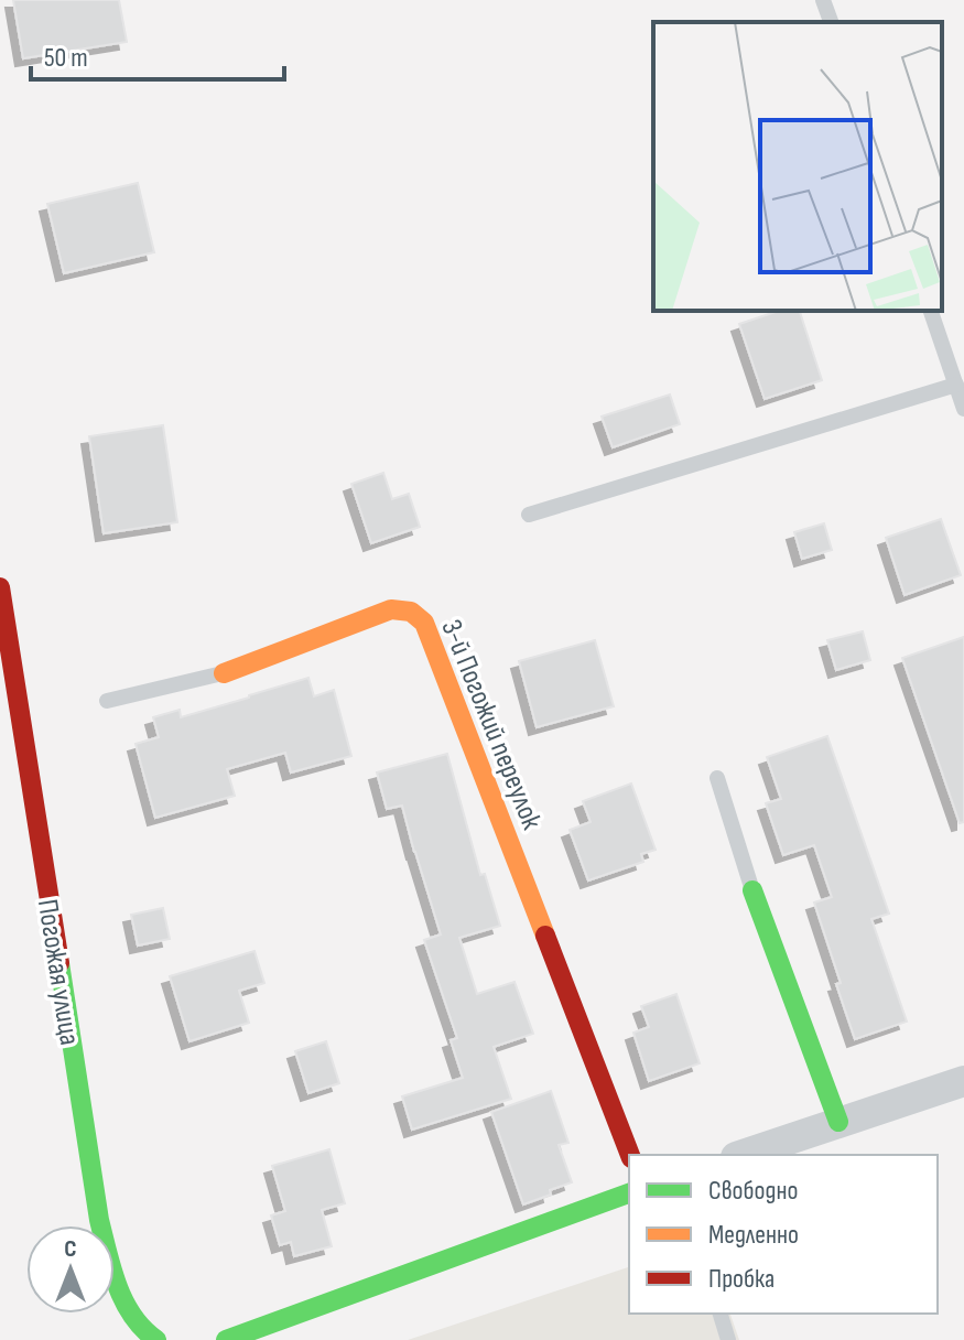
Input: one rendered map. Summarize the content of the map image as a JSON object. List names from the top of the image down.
{
  "streets": {
    "street": ["3-й Погожий переулок", "Погожая улица"]
  },
  "legend": ["Свободно", "Медленно", "Пробка"],
  "scale_bar": "50 m",
  "north": "top"
}
